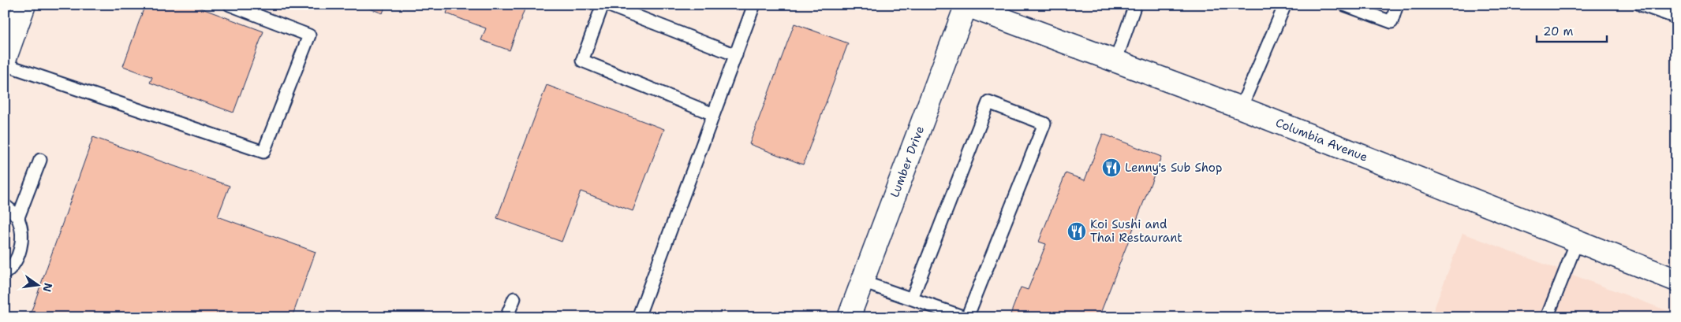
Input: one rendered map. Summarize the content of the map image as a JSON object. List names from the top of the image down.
{
  "streets": {
    "main road": ["Columbia Avenue", "Lumber Drive"]
  },
  "crossings": [
    ["Columbia Avenue", "Lumber Drive"]
  ],
  "places": {
    "restaurant": ["Lenny's Sub Shop", "Koi Sushi and Thai Restaurant"]
  },
  "scale_bar": "20 m",
  "north": "right"
}
